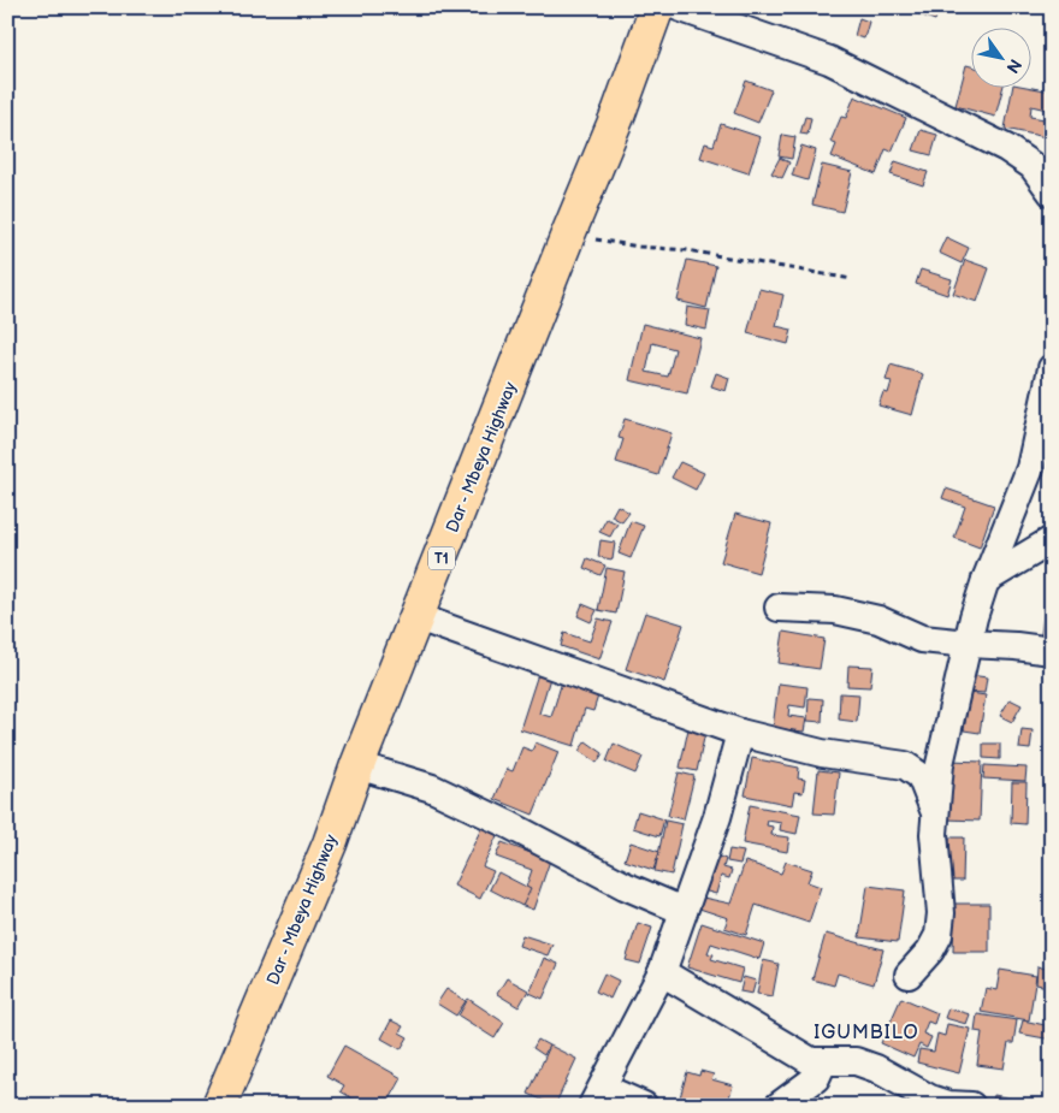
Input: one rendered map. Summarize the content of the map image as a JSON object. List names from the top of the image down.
{
  "streets": {
    "highway": ["Dar - Mbeya Highway", "T1"]
  },
  "districts": ["IGUMBILO"],
  "north": "bottom right"
}
